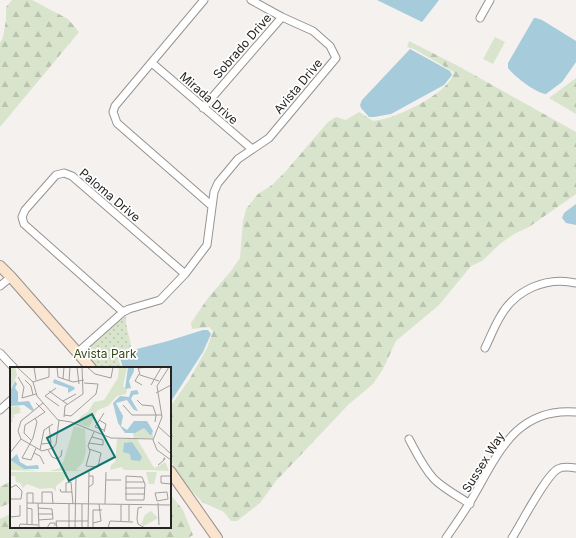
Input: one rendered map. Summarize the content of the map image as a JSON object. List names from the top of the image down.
{
  "streets": {
    "street": [
      "Sobrado Drive",
      "Avista Drive",
      "Mirada Drive",
      "Paloma Drive",
      "Sussex Way"
    ]
  },
  "crossings": [
    ["Sobrado Drive", "Avista Drive"],
    ["Sobrado Drive", "Mirada Drive"],
    ["Avista Drive", "Mirada Drive"],
    ["Avista Drive", "Paloma Drive"]
  ],
  "parks": ["Avista Park"]
}
